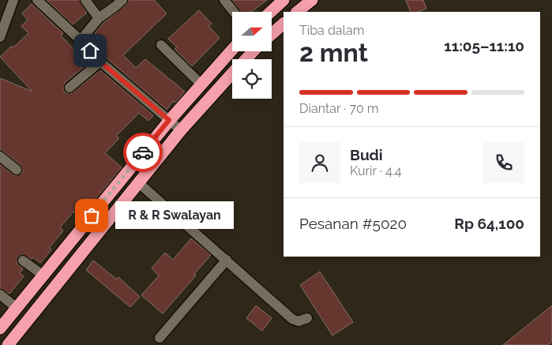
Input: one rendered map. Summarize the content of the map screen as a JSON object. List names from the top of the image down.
{
  "places": ["R & R Swalayan"],
  "north": "right",
  "page": {
    "heading": ["2 mnt", "Tiba dalam", "11:05–11:10"],
    "panel": [
      "Budi",
      "Kurir · 4.4",
      "Pesanan #5020",
      "Rp 64,100"
    ],
    "bar": "Diantar · 70 m",
    "bubble": "R & R Swalayan"
  }
}
